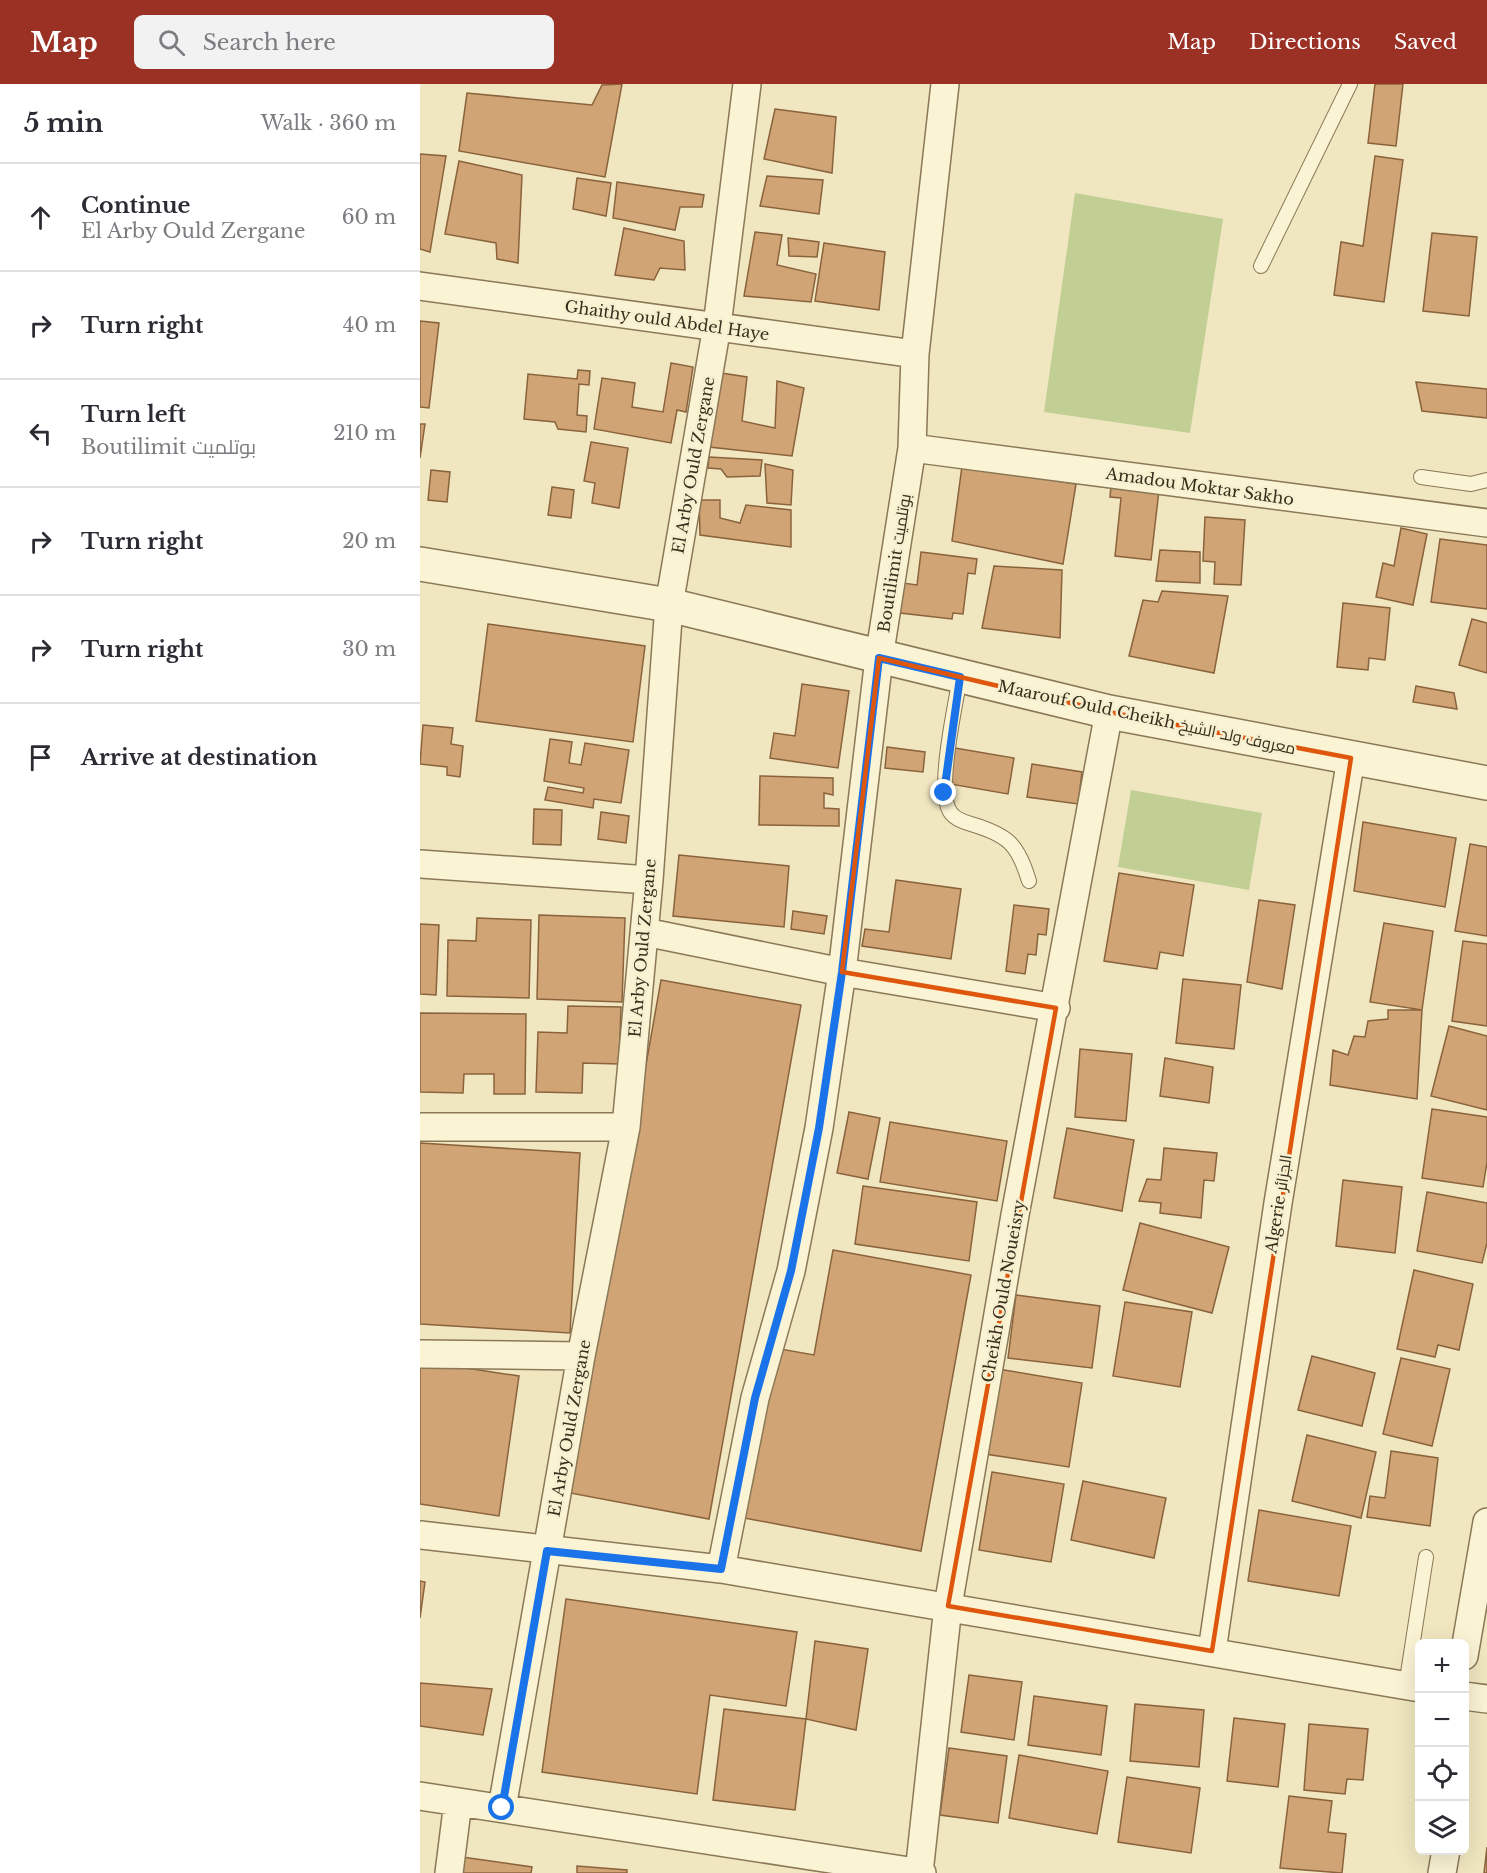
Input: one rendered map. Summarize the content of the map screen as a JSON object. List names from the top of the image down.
{
  "streets": {
    "street": [
      "Ghaithy ould Abdel Haye",
      "El Arby Ould Zergane",
      "Amadou Moktar Sakho",
      "Boutilimit بوتلميت",
      "Maarouf Ould Cheikh معروف ولد الشيخ",
      "Algerie الجزائر",
      "Cheikh Ould Noueisry"
    ]
  },
  "crossings": [
    ["Ghaithy ould Abdel Haye", "El Arby Ould Zergane"],
    ["Ghaithy ould Abdel Haye", "Boutilimit بوتلميت"],
    ["El Arby Ould Zergane", "Maarouf Ould Cheikh معروف ولد الشيخ"],
    ["Amadou Moktar Sakho", "Boutilimit بوتلميت"],
    ["Boutilimit بوتلميت", "Maarouf Ould Cheikh معروف ولد الشيخ"],
    ["Maarouf Ould Cheikh معروف ولد الشيخ", "Algerie الجزائر"],
    ["Maarouf Ould Cheikh معروف ولد الشيخ", "Cheikh Ould Noueisry"]
  ],
  "page": {
    "header": "Map",
    "search": "Search here",
    "nav": ["Map", "Directions", "Saved"],
    "heading": ["5 min", "Walk · 360 m"],
    "list": [
      ["Continue", "El Arby Ould Zergane", "60 m"],
      ["Turn right", "40 m"],
      ["Turn left", "Boutilimit بوتلميت", "210 m"],
      ["Turn right", "20 m"],
      ["Turn right", "30 m"],
      "Arrive at destination"
    ],
    "map_buttons": ["+", "−"]
  }
}
